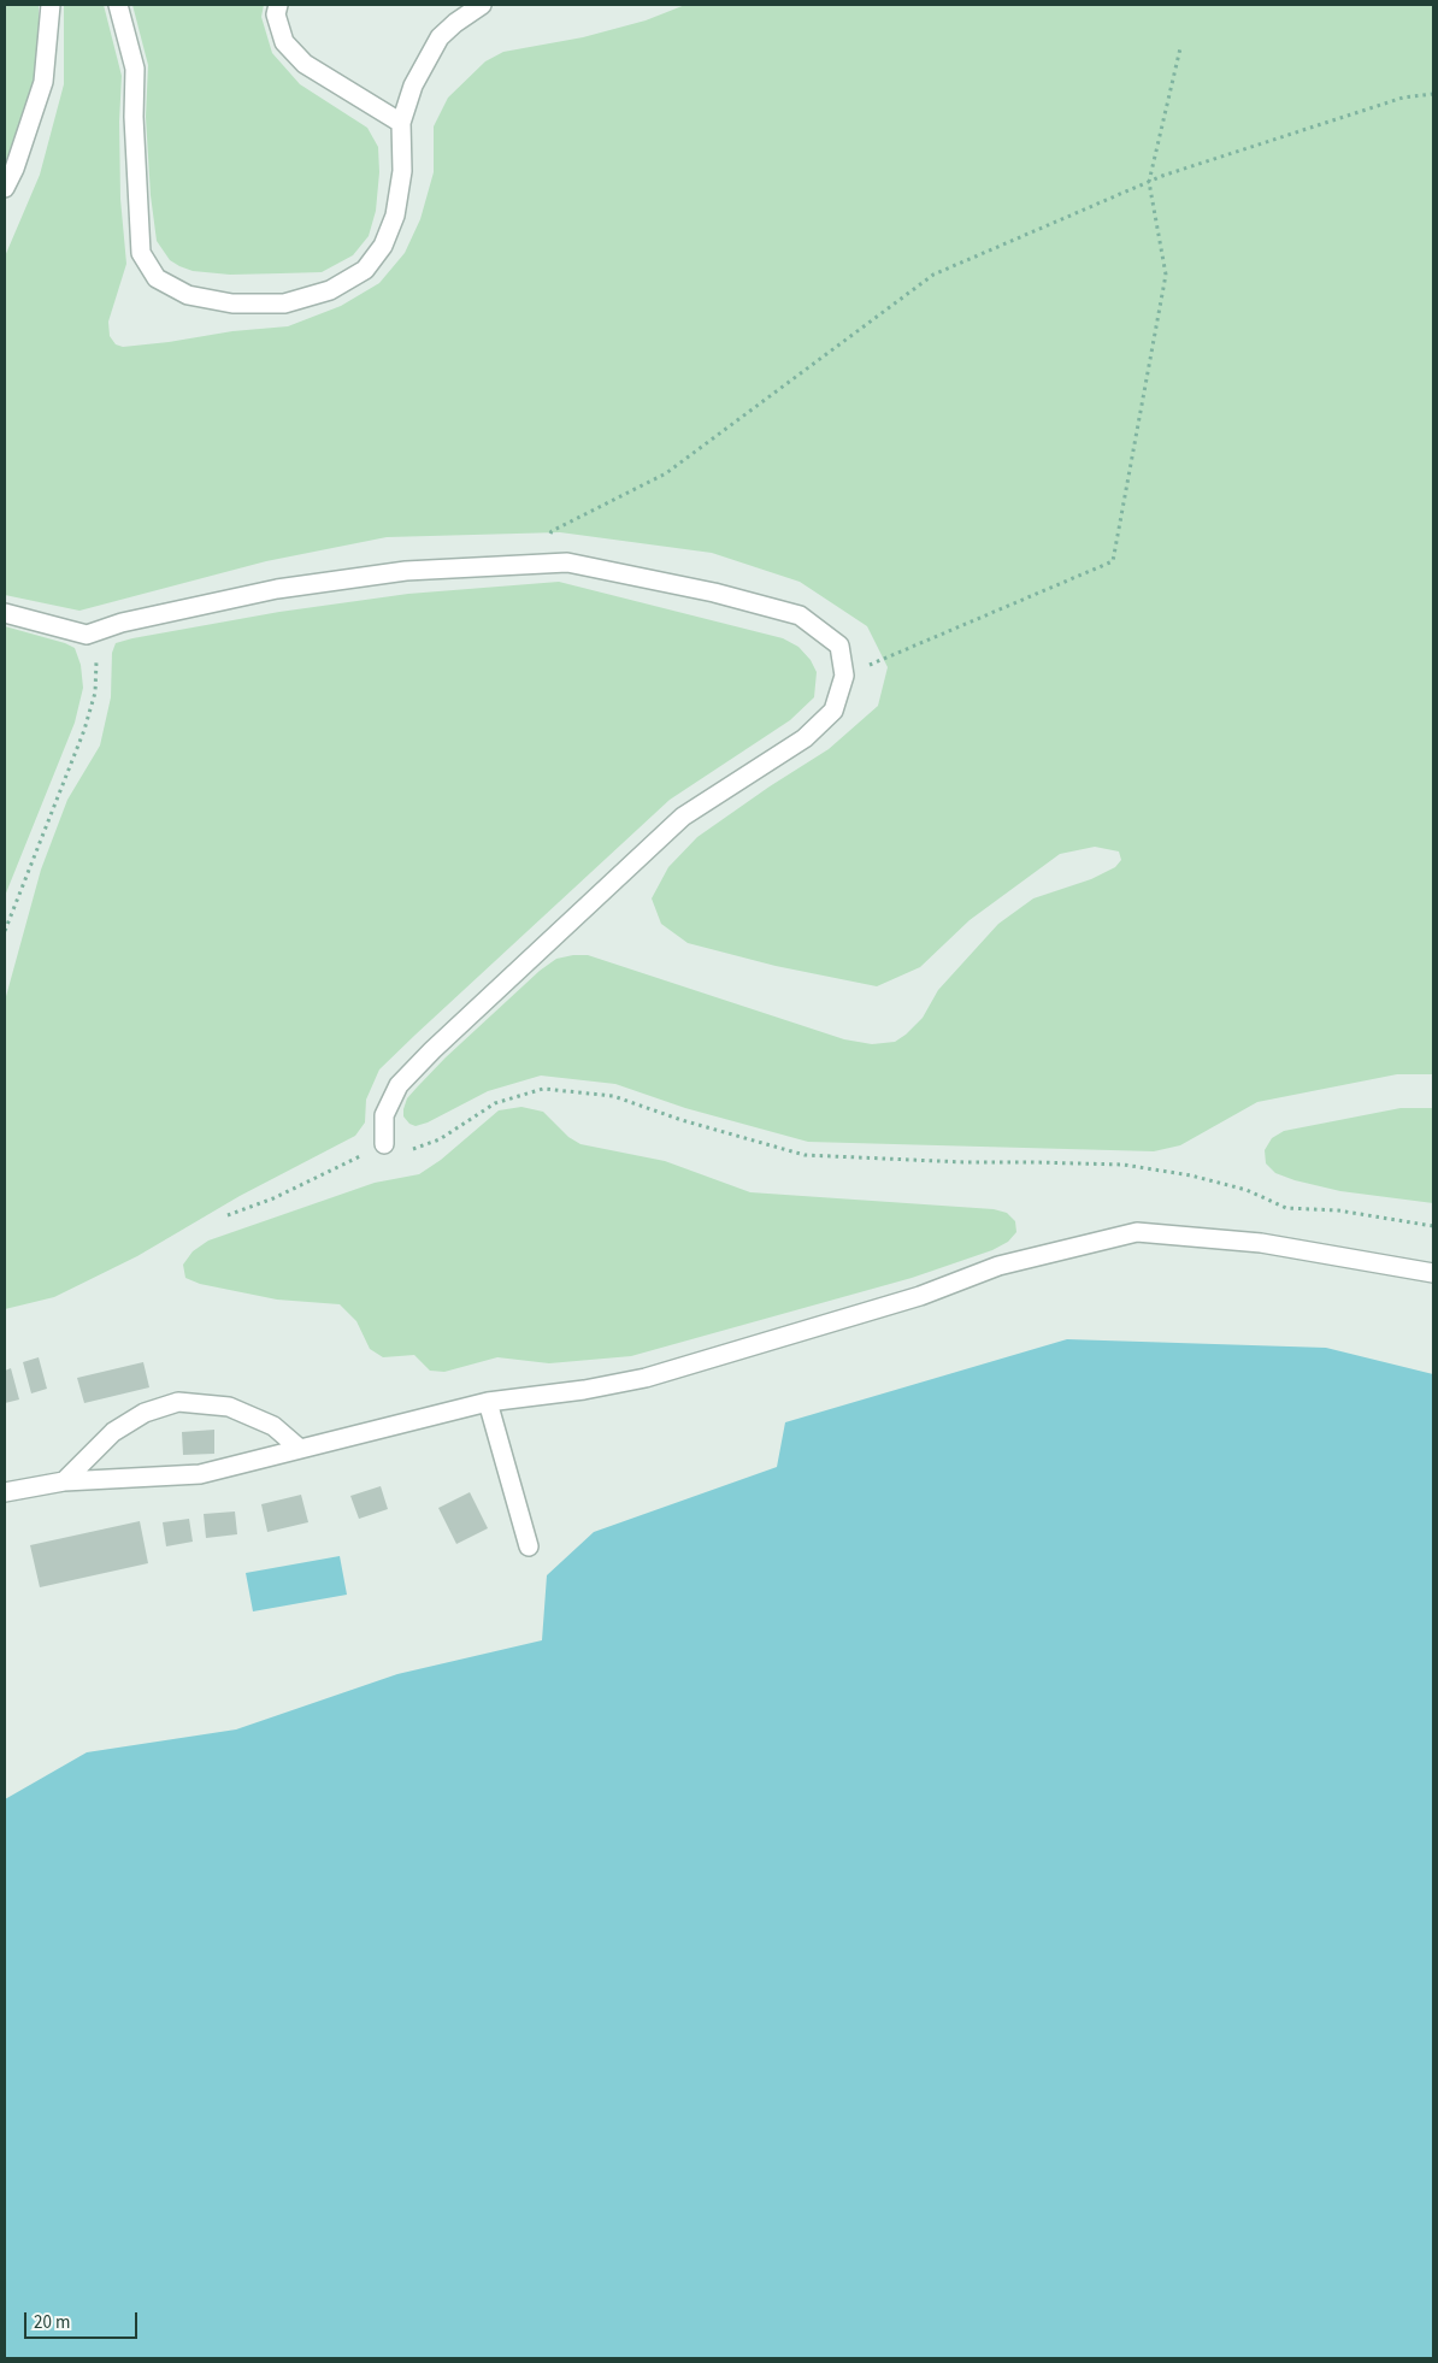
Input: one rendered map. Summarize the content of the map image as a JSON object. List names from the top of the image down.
{
  "scale_bar": "20 m"
}
